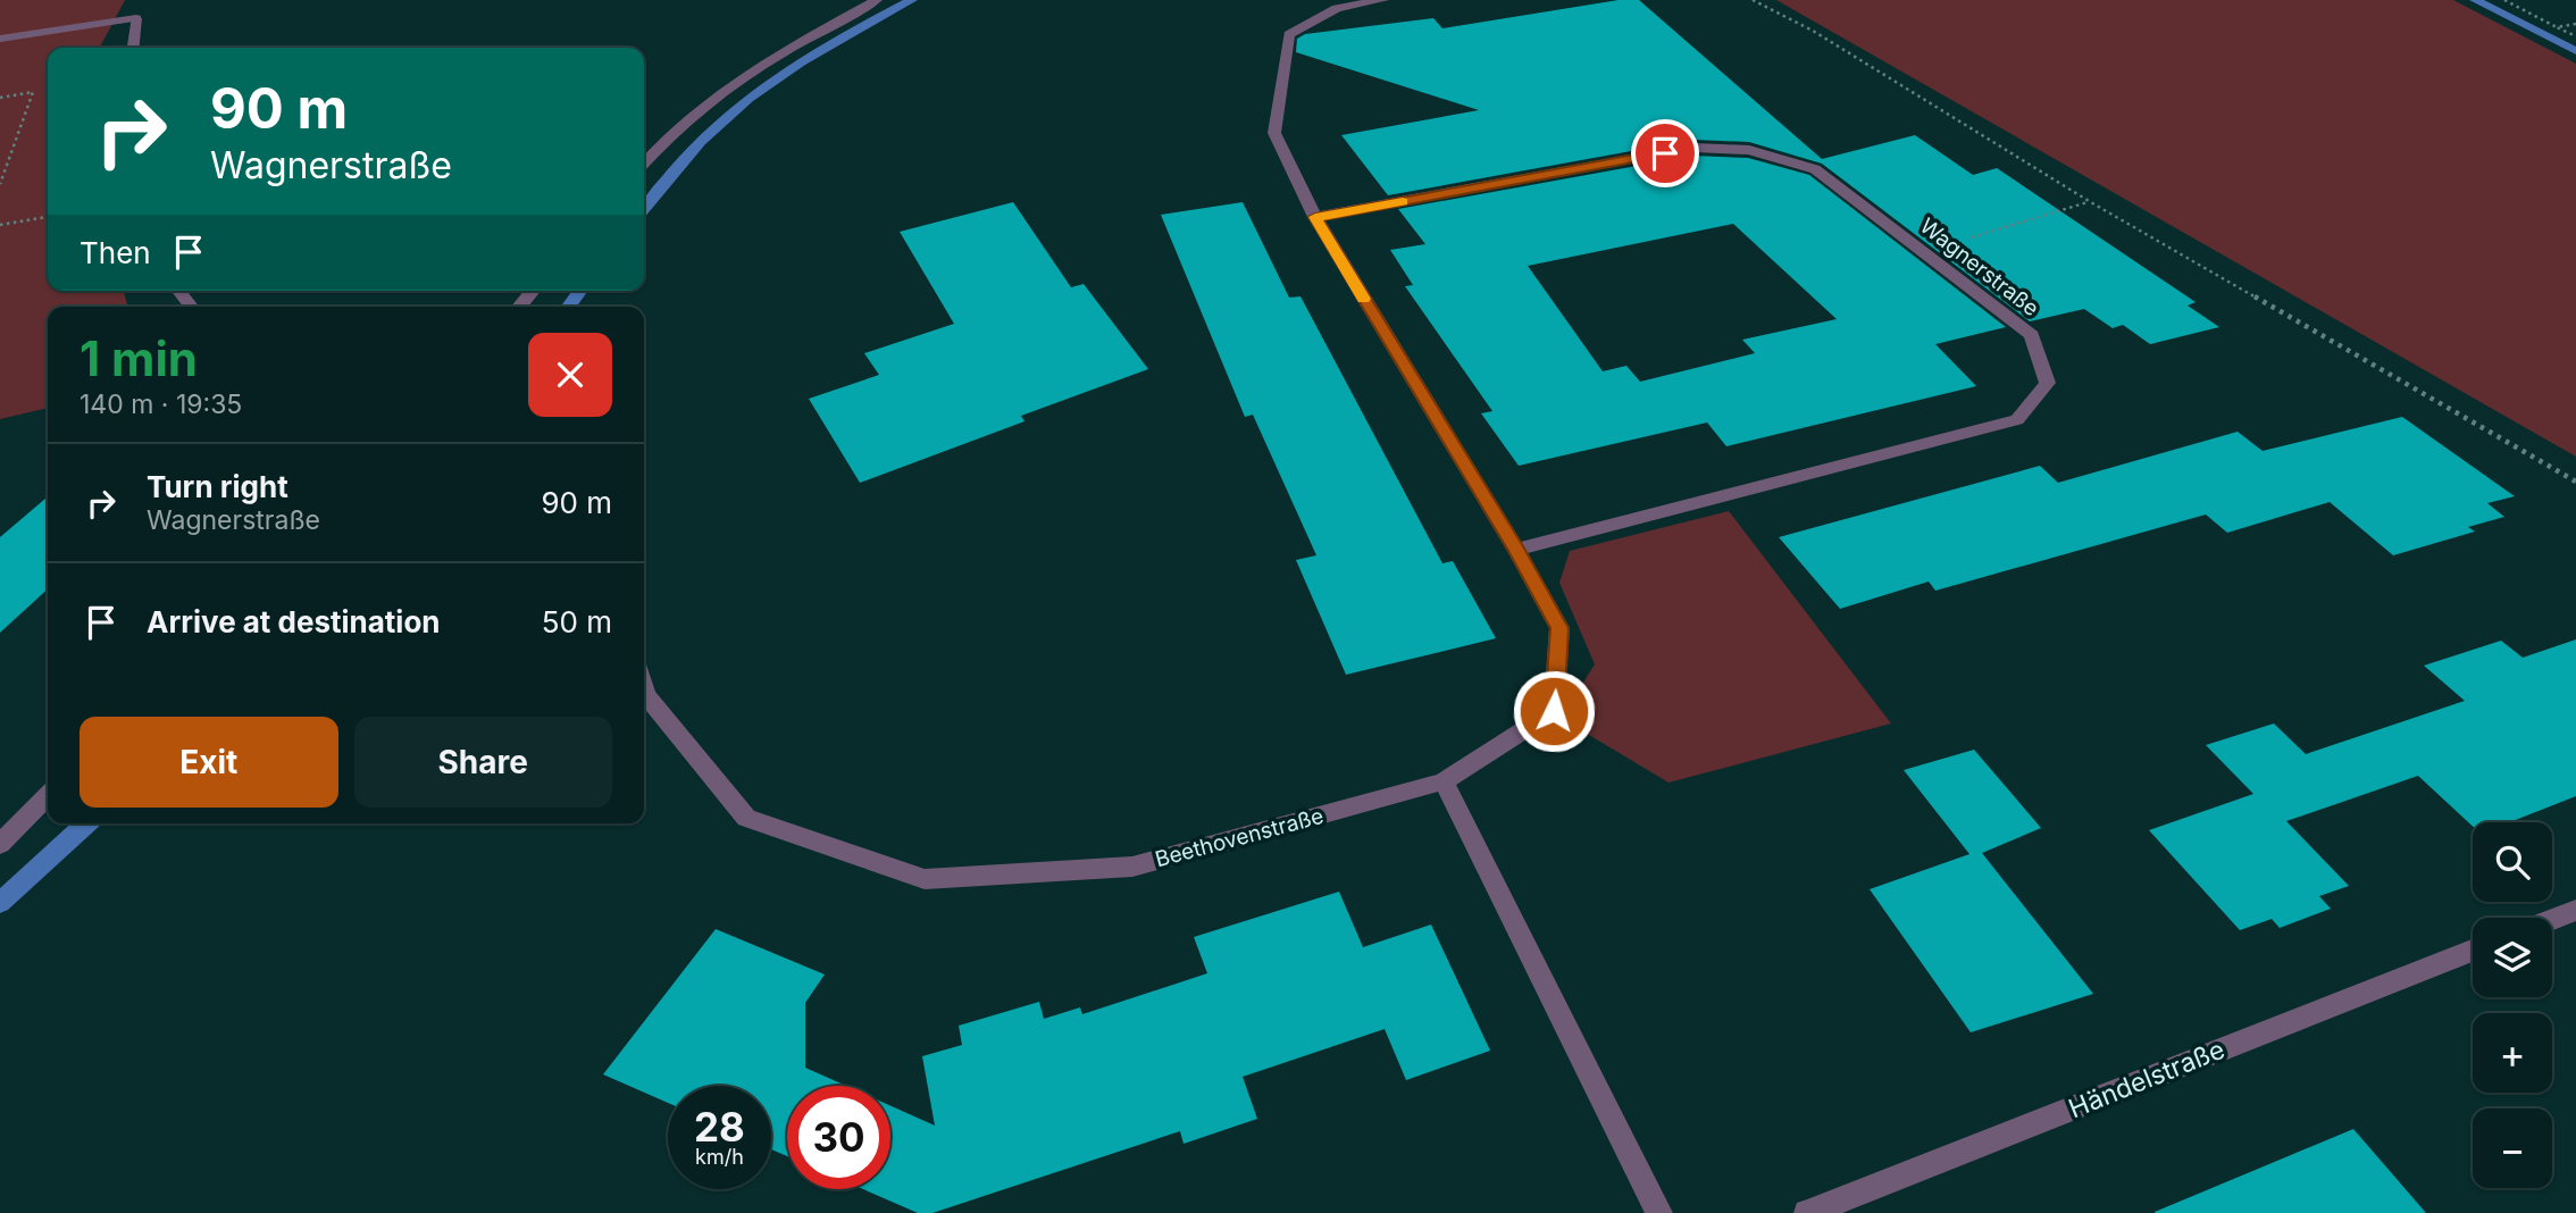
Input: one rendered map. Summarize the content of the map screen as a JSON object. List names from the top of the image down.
{
  "streets": {
    "street": ["Wagnerstraße", "Beethovenstraße", "Händelstraße"]
  },
  "crossings": [
    ["Wagnerstraße", "Beethovenstraße"]
  ],
  "page": {
    "turn": ["90 m", "Wagnerstraße"],
    "then": "Then",
    "heading": ["1 min", "140 m · 19:35"],
    "list": [
      {
        "name": "Turn right",
        "note": "Wagnerstraße",
        "value": "90 m"
      },
      {
        "name": "Arrive at destination",
        "value": "50 m"
      }
    ],
    "buttons": ["Exit", "Share"],
    "map_buttons": ["+", "−"],
    "speed": "28 km/h",
    "limit": "30"
  }
}
